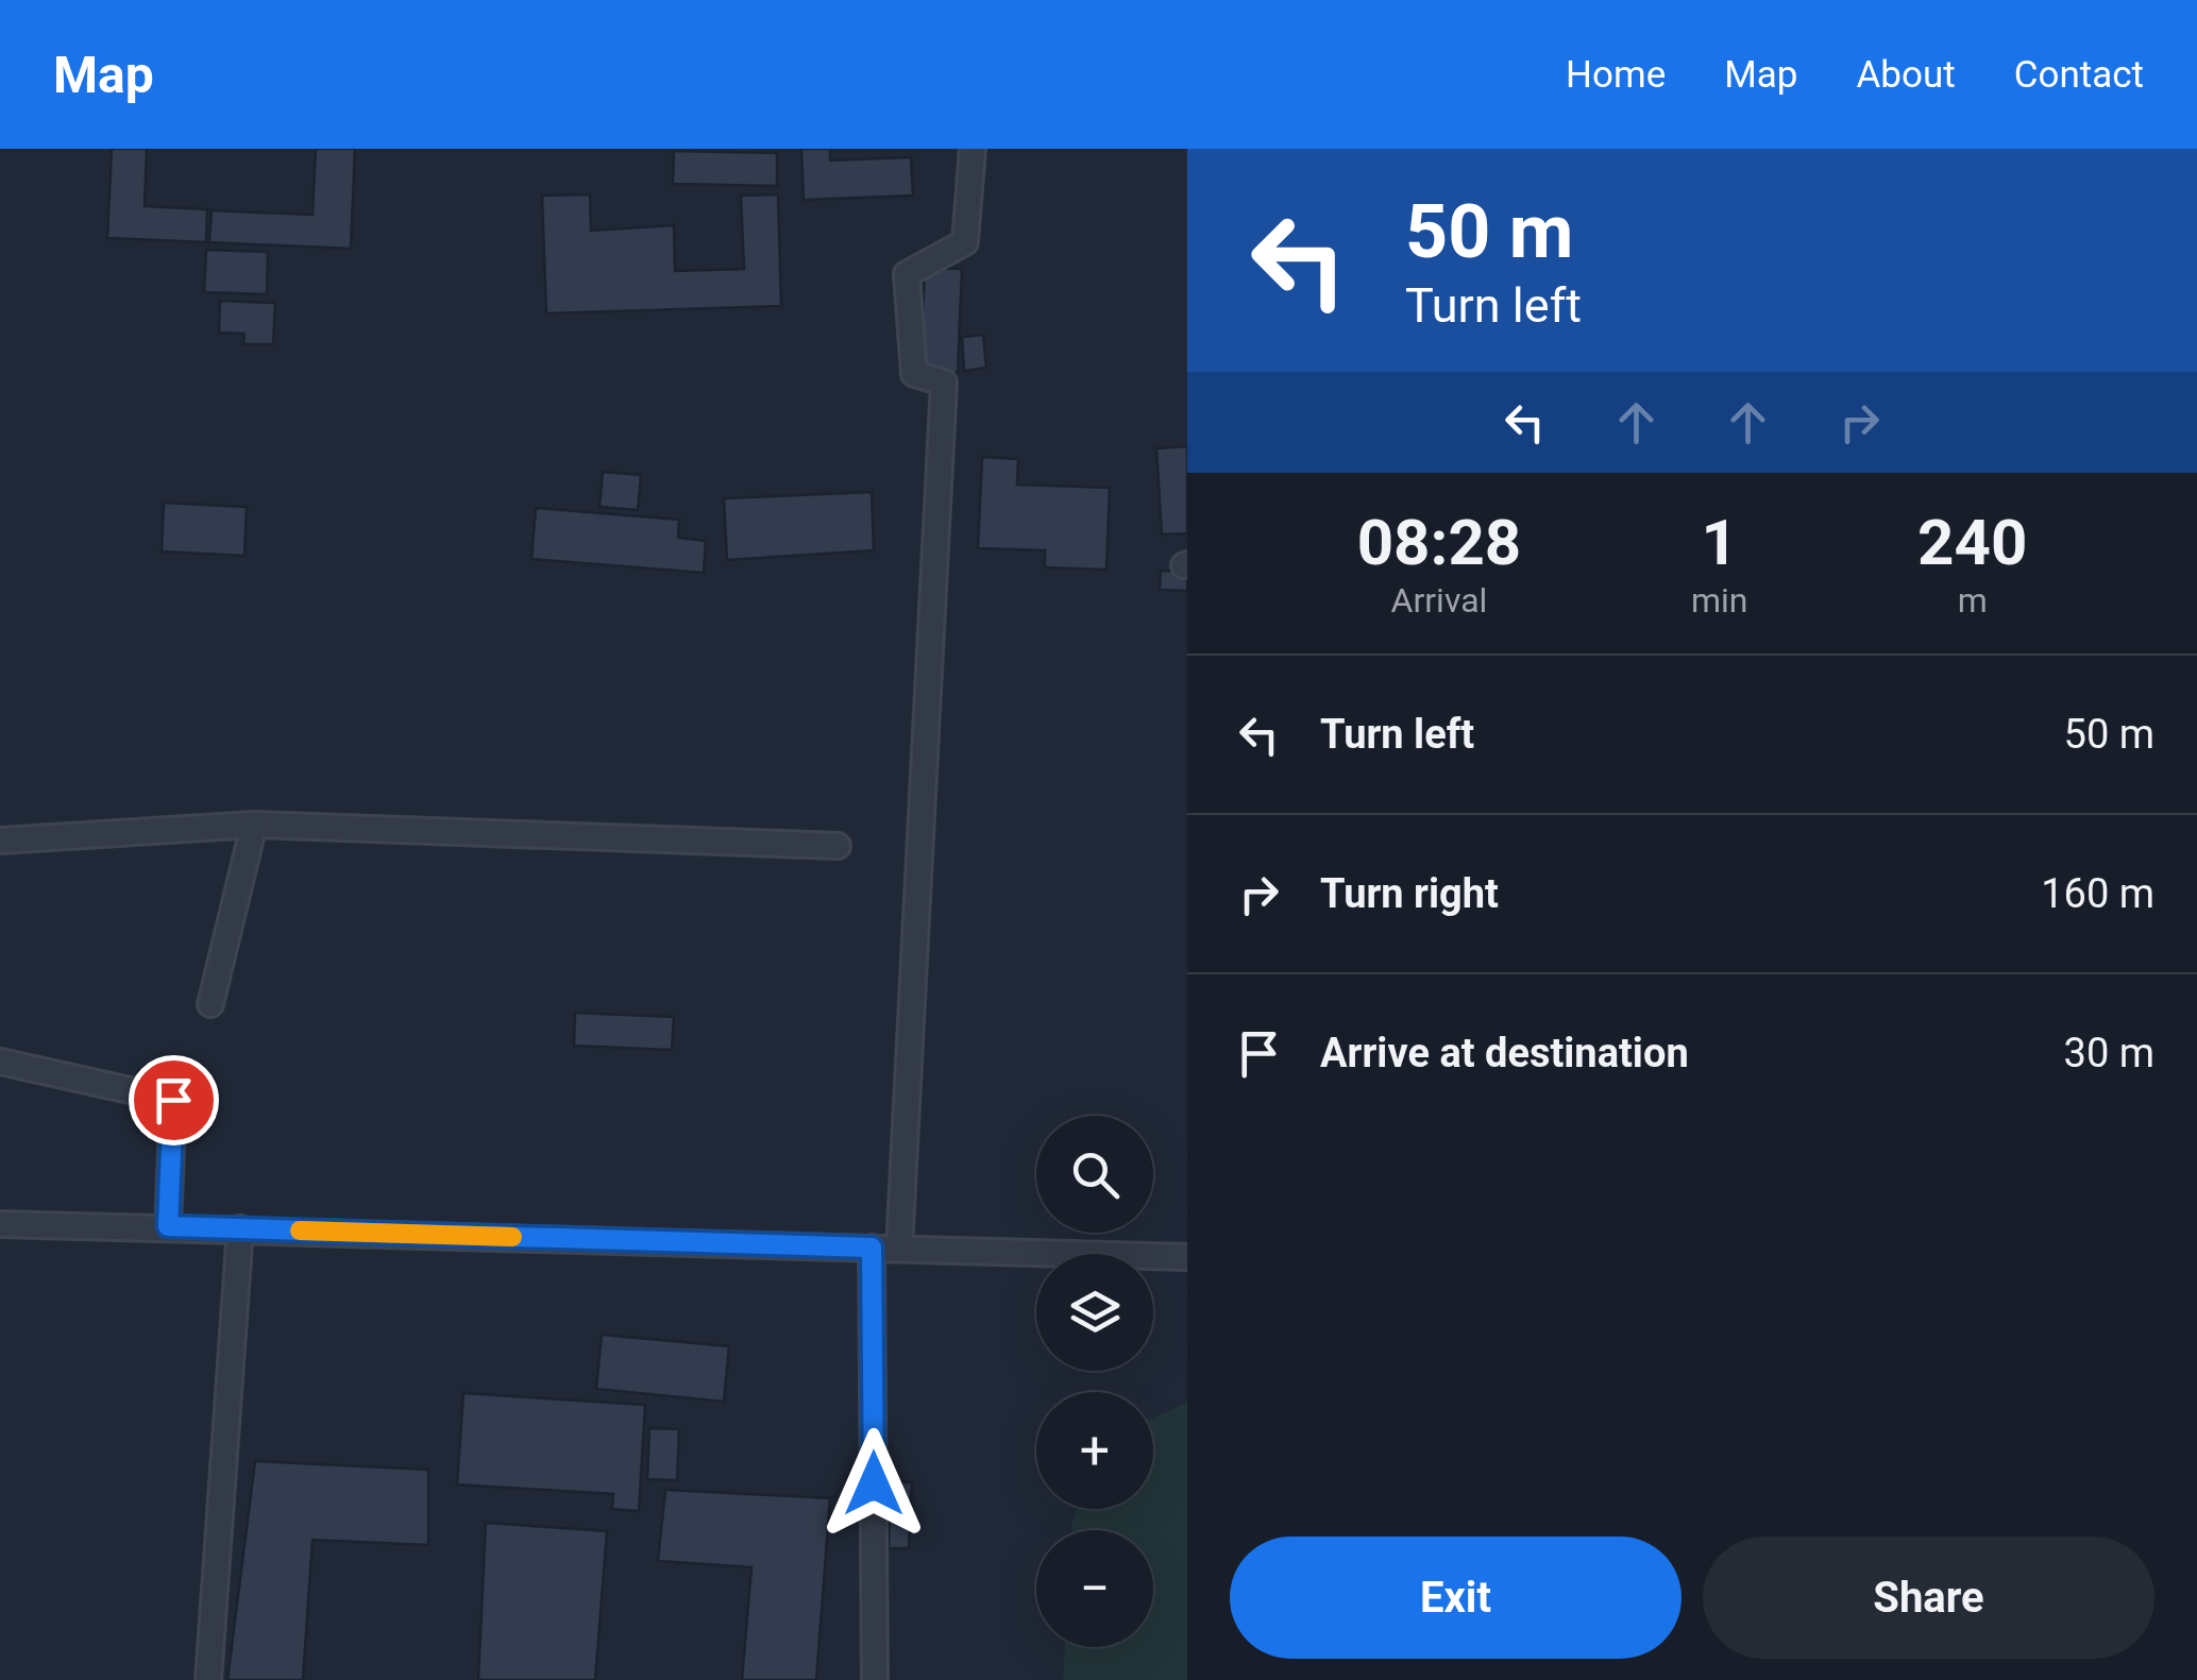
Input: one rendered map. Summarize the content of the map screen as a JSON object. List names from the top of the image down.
{
  "page": {
    "header": "Map",
    "nav": [
      "Home",
      "Map",
      "About",
      "Contact"
    ],
    "turn": ["50 m", "Turn left"],
    "eta": [
      "08:28",
      "Arrival",
      "1",
      "min",
      "240",
      "m"
    ],
    "list": [
      {
        "name": "Turn left",
        "value": "50 m"
      },
      {
        "name": "Turn right",
        "value": "160 m"
      },
      {
        "name": "Arrive at destination",
        "value": "30 m"
      }
    ],
    "map_buttons": ["+", "−"],
    "buttons": ["Exit", "Share"]
  }
}
